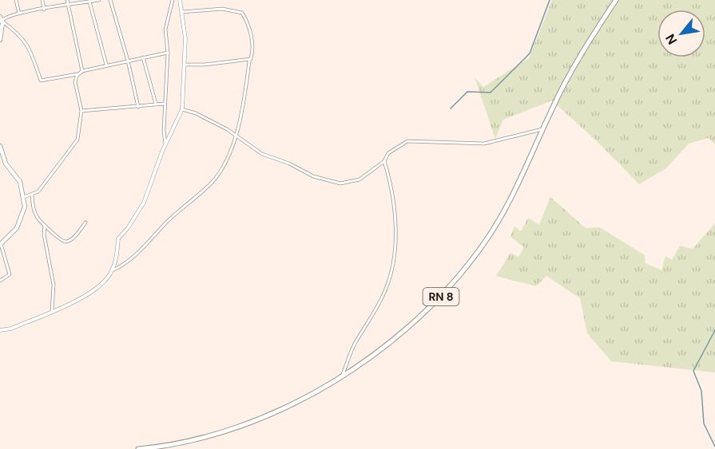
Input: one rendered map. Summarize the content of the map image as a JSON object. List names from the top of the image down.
{
  "streets": {
    "main road": ["RN 8"]
  },
  "north": "bottom left"
}
